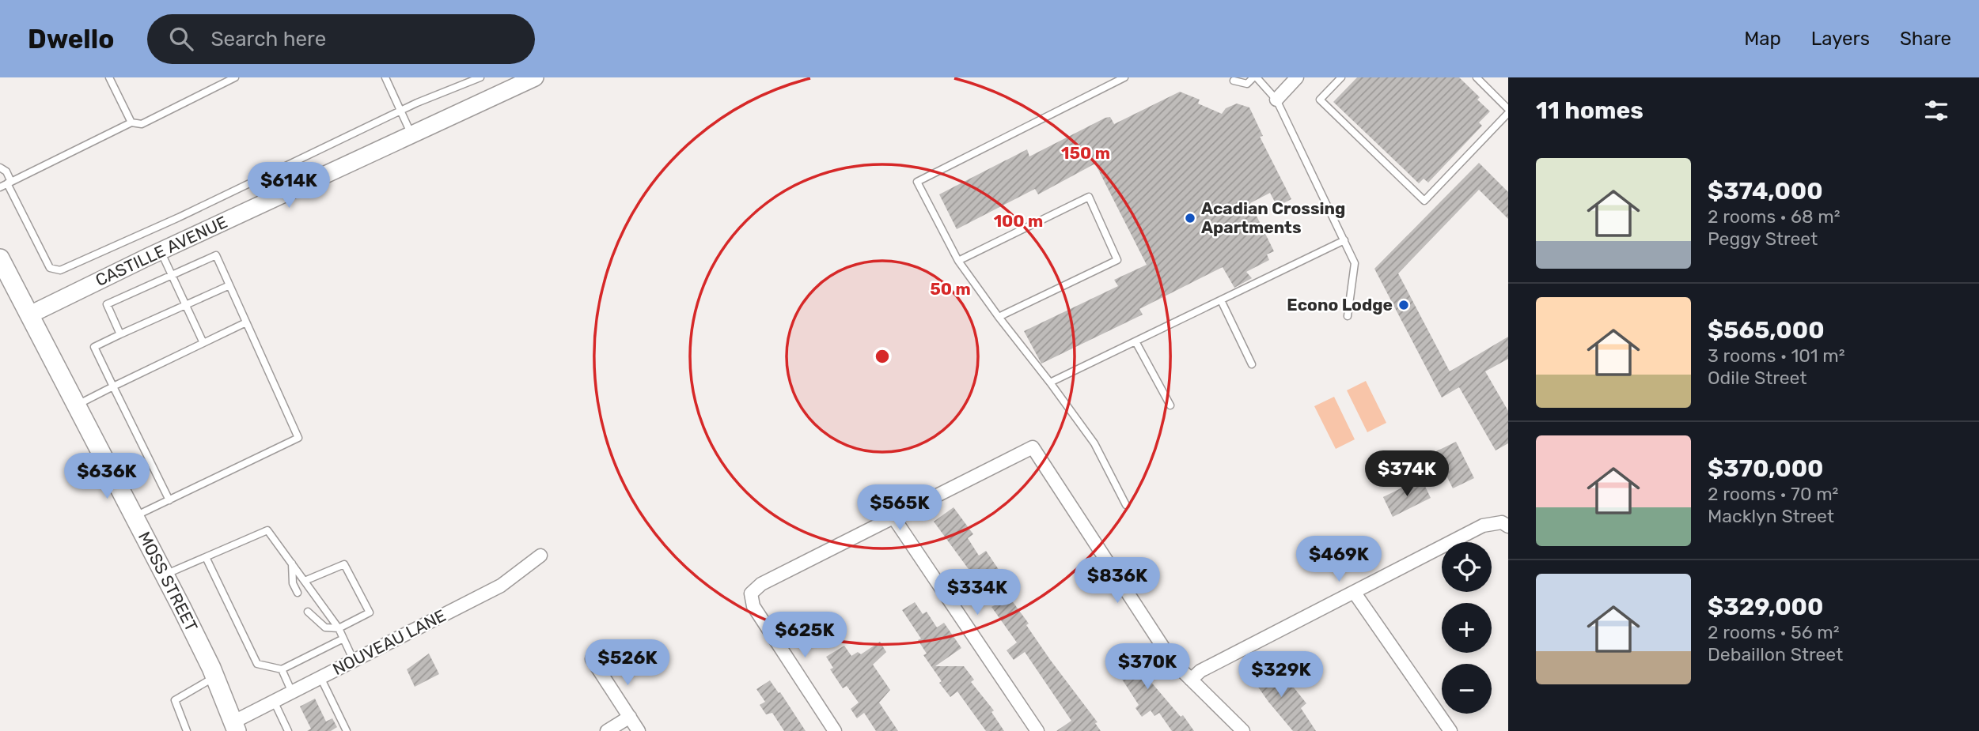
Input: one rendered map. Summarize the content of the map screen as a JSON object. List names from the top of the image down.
{
  "streets": {
    "main road": ["MOSS STREET"],
    "street": ["CASTILLE AVENUE", "NOUVEAU LANE"]
  },
  "crossings": [
    ["CASTILLE AVENUE", "MOSS STREET"],
    ["MOSS STREET", "NOUVEAU LANE"]
  ],
  "places": ["Acadian Crossing Apartments", "Econo Lodge"],
  "page": {
    "header": "Dwello",
    "search": "Search here",
    "nav": ["Map", "Layers", "Share"],
    "heading": "11 homes",
    "list": [
      {
        "name": "$374,000",
        "note": "2 rooms · 68 m² · Peggy Street"
      },
      {
        "name": "$565,000",
        "note": "3 rooms · 101 m² · Odile Street"
      },
      {
        "name": "$370,000",
        "note": "2 rooms · 70 m² · Macklyn Street"
      },
      {
        "name": "$329,000",
        "note": "2 rooms · 56 m² · Debaillon Street"
      }
    ],
    "price": [
      "$614K",
      "$374K",
      "$636K",
      "$565K",
      "$469K",
      "$836K",
      "$334K",
      "$625K",
      "$526K",
      "$370K",
      "$329K"
    ],
    "map_buttons": ["+", "−"]
  },
  "rings": ["150 m", "100 m", "50 m"]
}
